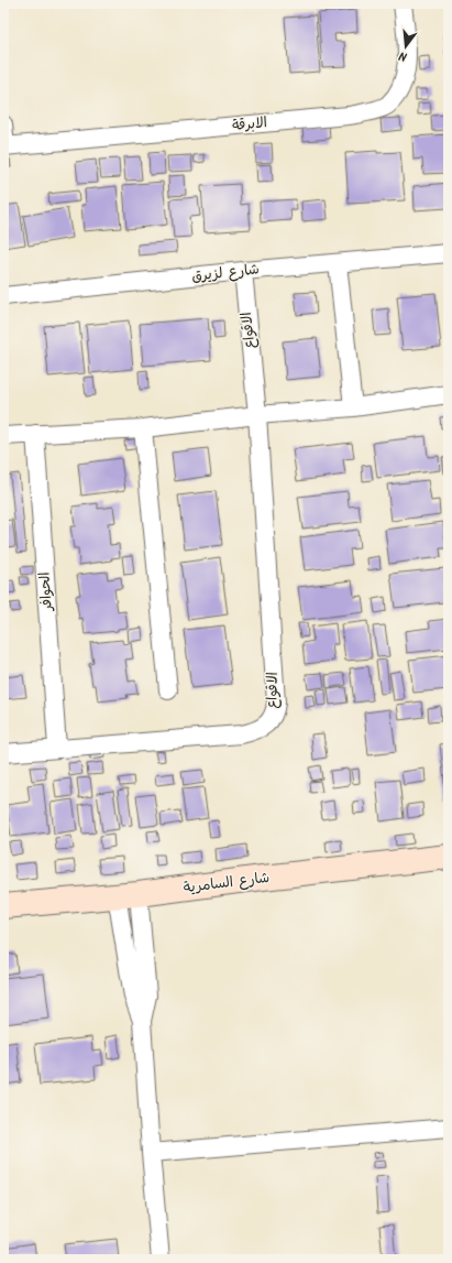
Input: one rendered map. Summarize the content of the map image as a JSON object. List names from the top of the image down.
{
  "streets": {
    "street": [
      "الابرقة",
      "شارع لزيرق",
      "الاقواع",
      "الحوافر",
      "شارع السامرية"
    ]
  },
  "crossings": [
    ["شارع لزيرق", "الاقواع"],
    ["الاقواع", "الحوافر"]
  ],
  "north": "bottom"
}
